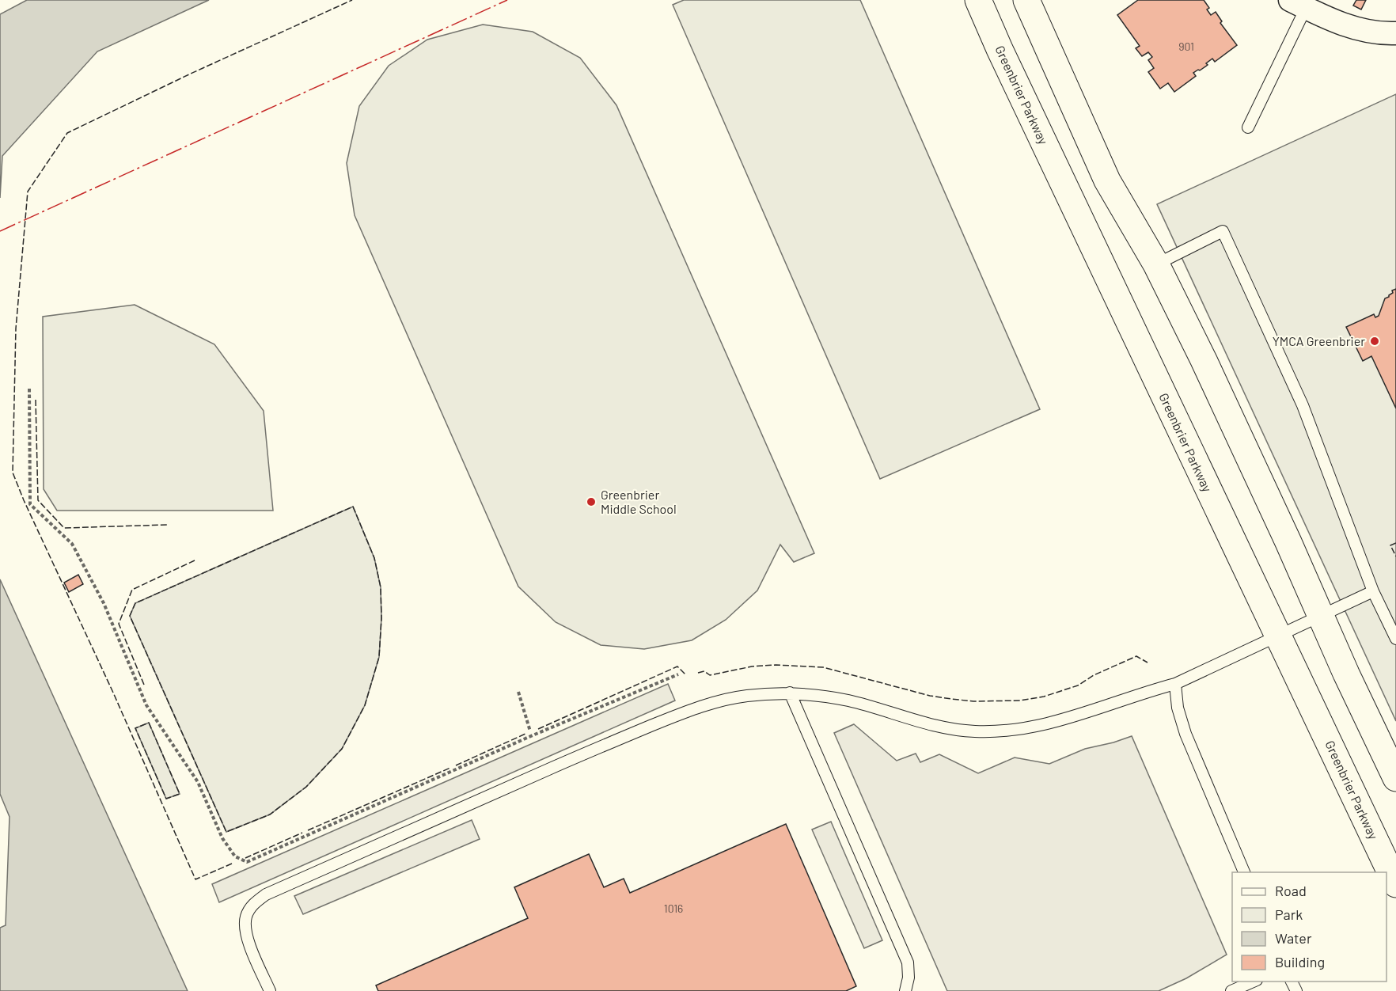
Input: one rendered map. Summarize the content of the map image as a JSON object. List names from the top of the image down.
{
  "streets": {
    "main road": ["Greenbrier Parkway"]
  },
  "places": ["YMCA Greenbrier", "Greenbrier Middle School"],
  "house_numbers": ["901", "1016"],
  "legend": [
    "Road",
    "Park",
    "Water",
    "Building"
  ]
}
